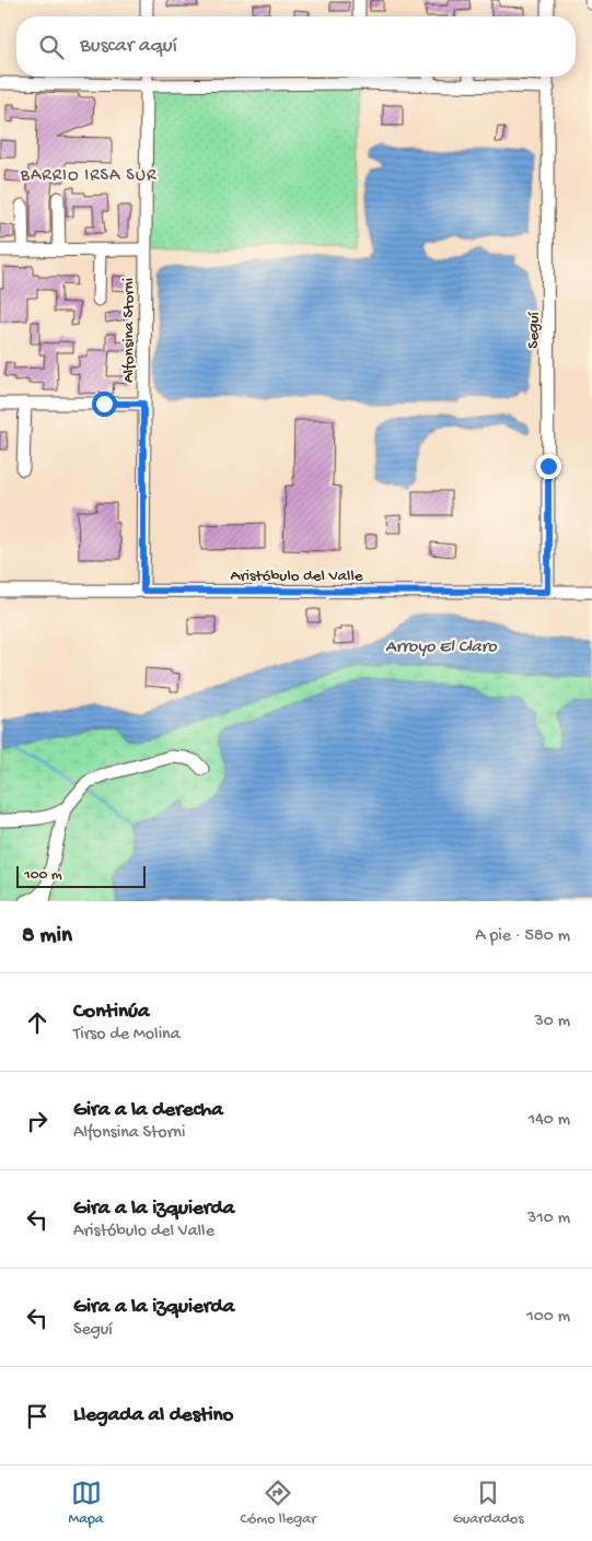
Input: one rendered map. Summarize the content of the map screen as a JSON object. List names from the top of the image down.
{
  "streets": {
    "street": ["Alfonsina Storni", "Seguí", "Aristóbulo del Valle"]
  },
  "crossings": [
    ["Alfonsina Storni", "Aristóbulo del Valle"],
    ["Seguí", "Aristóbulo del Valle"]
  ],
  "districts": ["BARRIO IRSA SUR"],
  "water": ["Arroyo El Claro"],
  "scale_bar": "100 m",
  "page": {
    "search": "Buscar aquí",
    "scale": "100 m",
    "heading": ["8 min", "A pie · 580 m"],
    "list": [
      ["Continúa", "Tirso de Molina", "30 m"],
      ["Gira a la derecha", "Alfonsina Storni", "140 m"],
      ["Gira a la izquierda", "Aristóbulo del Valle", "310 m"],
      ["Gira a la izquierda", "Seguí", "100 m"],
      "Llegada al destino"
    ],
    "nav": ["Mapa", "Cómo llegar", "Guardados"]
  }
}
